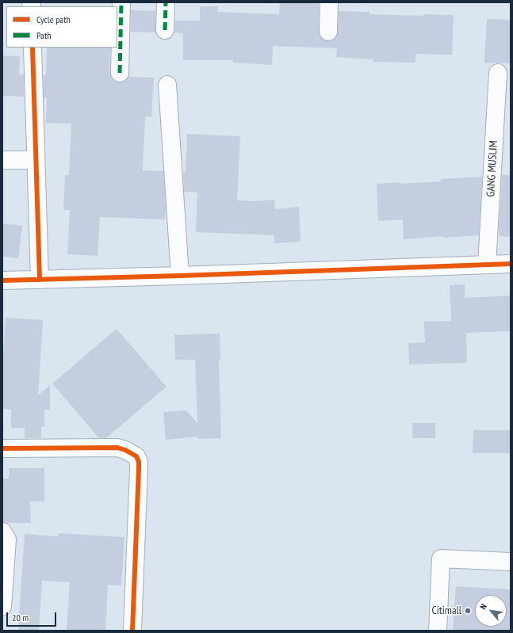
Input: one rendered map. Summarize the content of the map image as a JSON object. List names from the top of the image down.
{
  "streets": {
    "street": ["GANG MUSLIM"]
  },
  "places": ["Citimall"],
  "legend": ["Cycle path", "Path"],
  "scale_bar": "20 m",
  "north": "top left"
}
